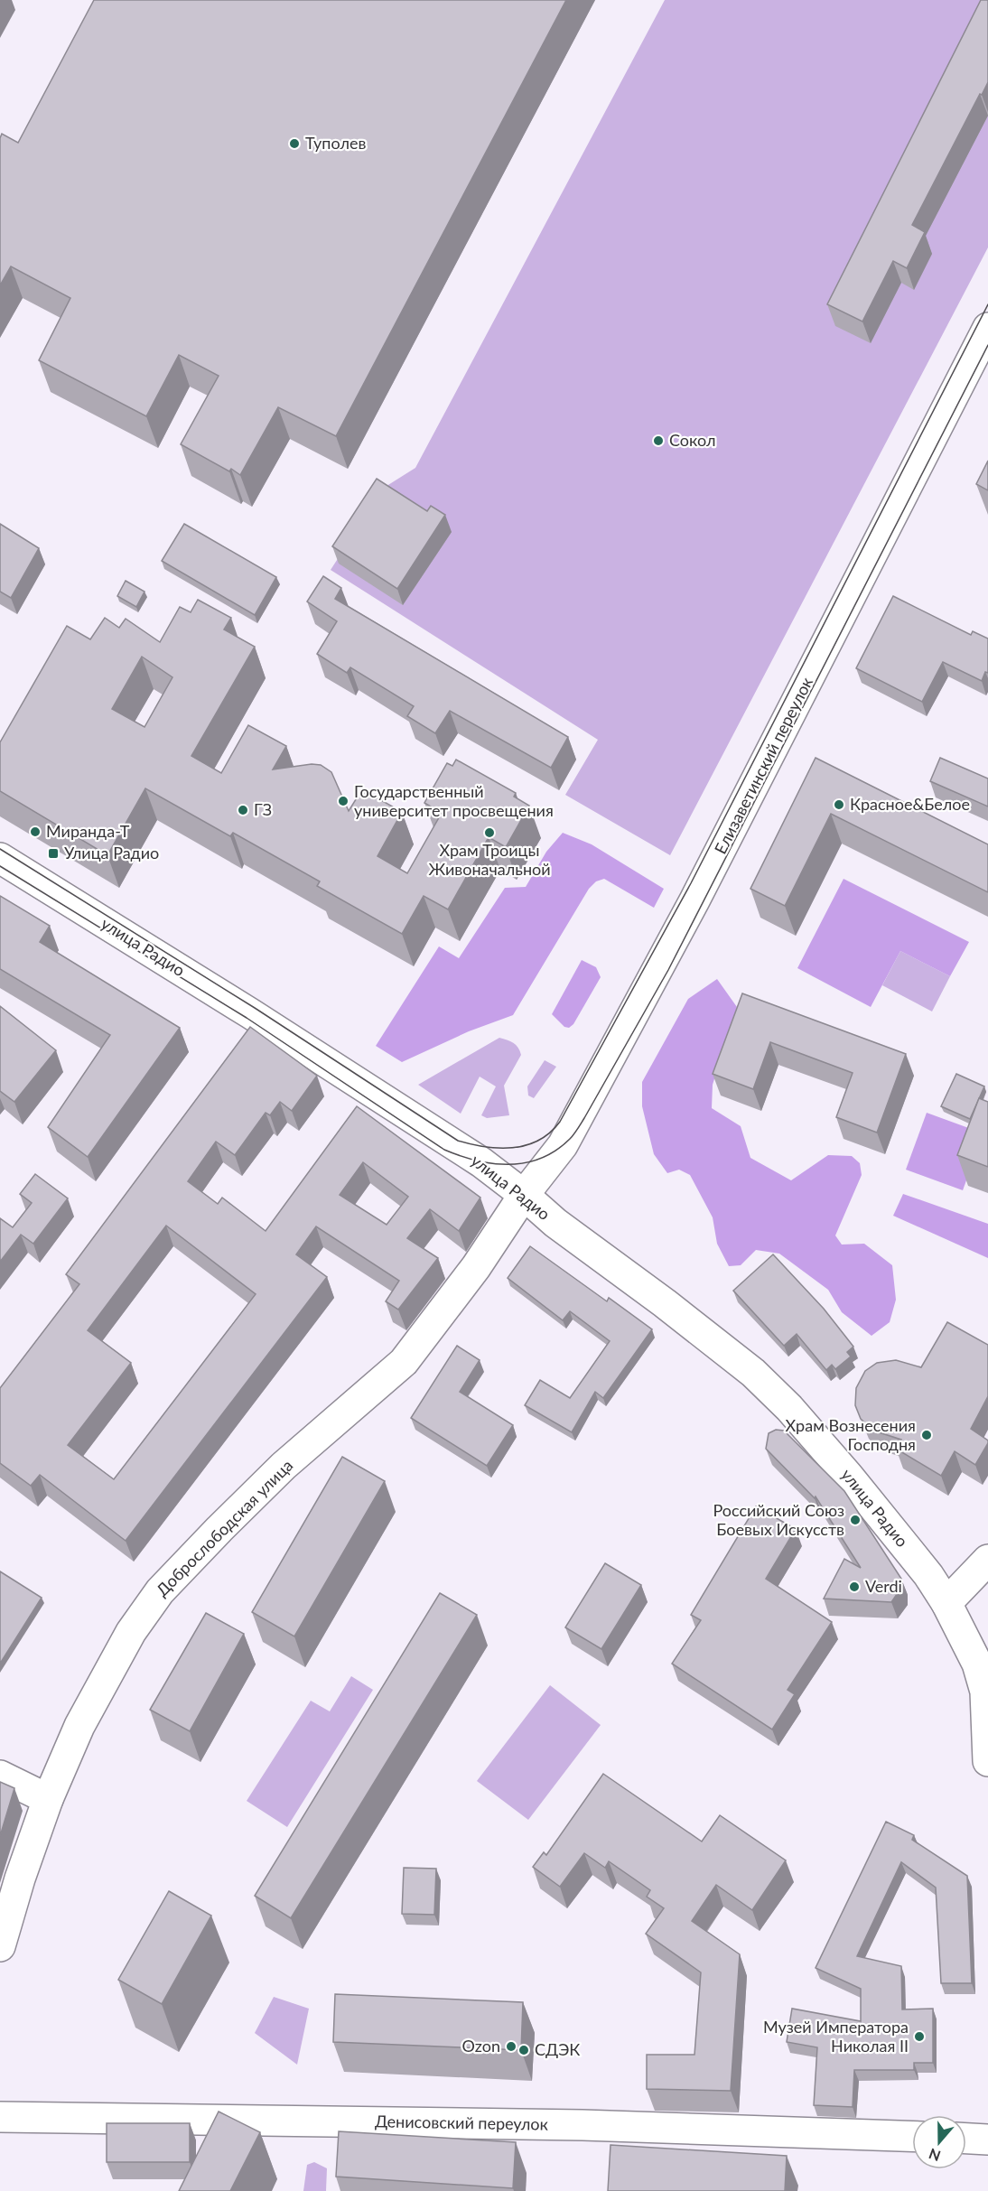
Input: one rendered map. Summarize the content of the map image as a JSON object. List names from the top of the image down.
{
  "streets": {
    "street": [
      "Елизаветинский переулок",
      "улица Радио",
      "Доброслободская улица",
      "Денисовский переулок"
    ]
  },
  "crossings": [
    ["Елизаветинский переулок", "улица Радио"],
    ["Елизаветинский переулок", "Доброслободская улица"],
    ["улица Радио", "Доброслободская улица"]
  ],
  "places": {
    "other": [
      "Туполев",
      "Сокол",
      "Государственный университет просвещения",
      "Красное&Белое",
      "ГЗ",
      "Миранда-Т",
      "Храм Троицы Живоначальной",
      "Храм Вознесения Господня",
      "Российский Союз Боевых Искусств",
      "Verdi",
      "Музей Императора Николая II",
      "Ozon",
      "СДЭК"
    ],
    "transit": ["Улица Радио"]
  },
  "north": "bottom"
}
